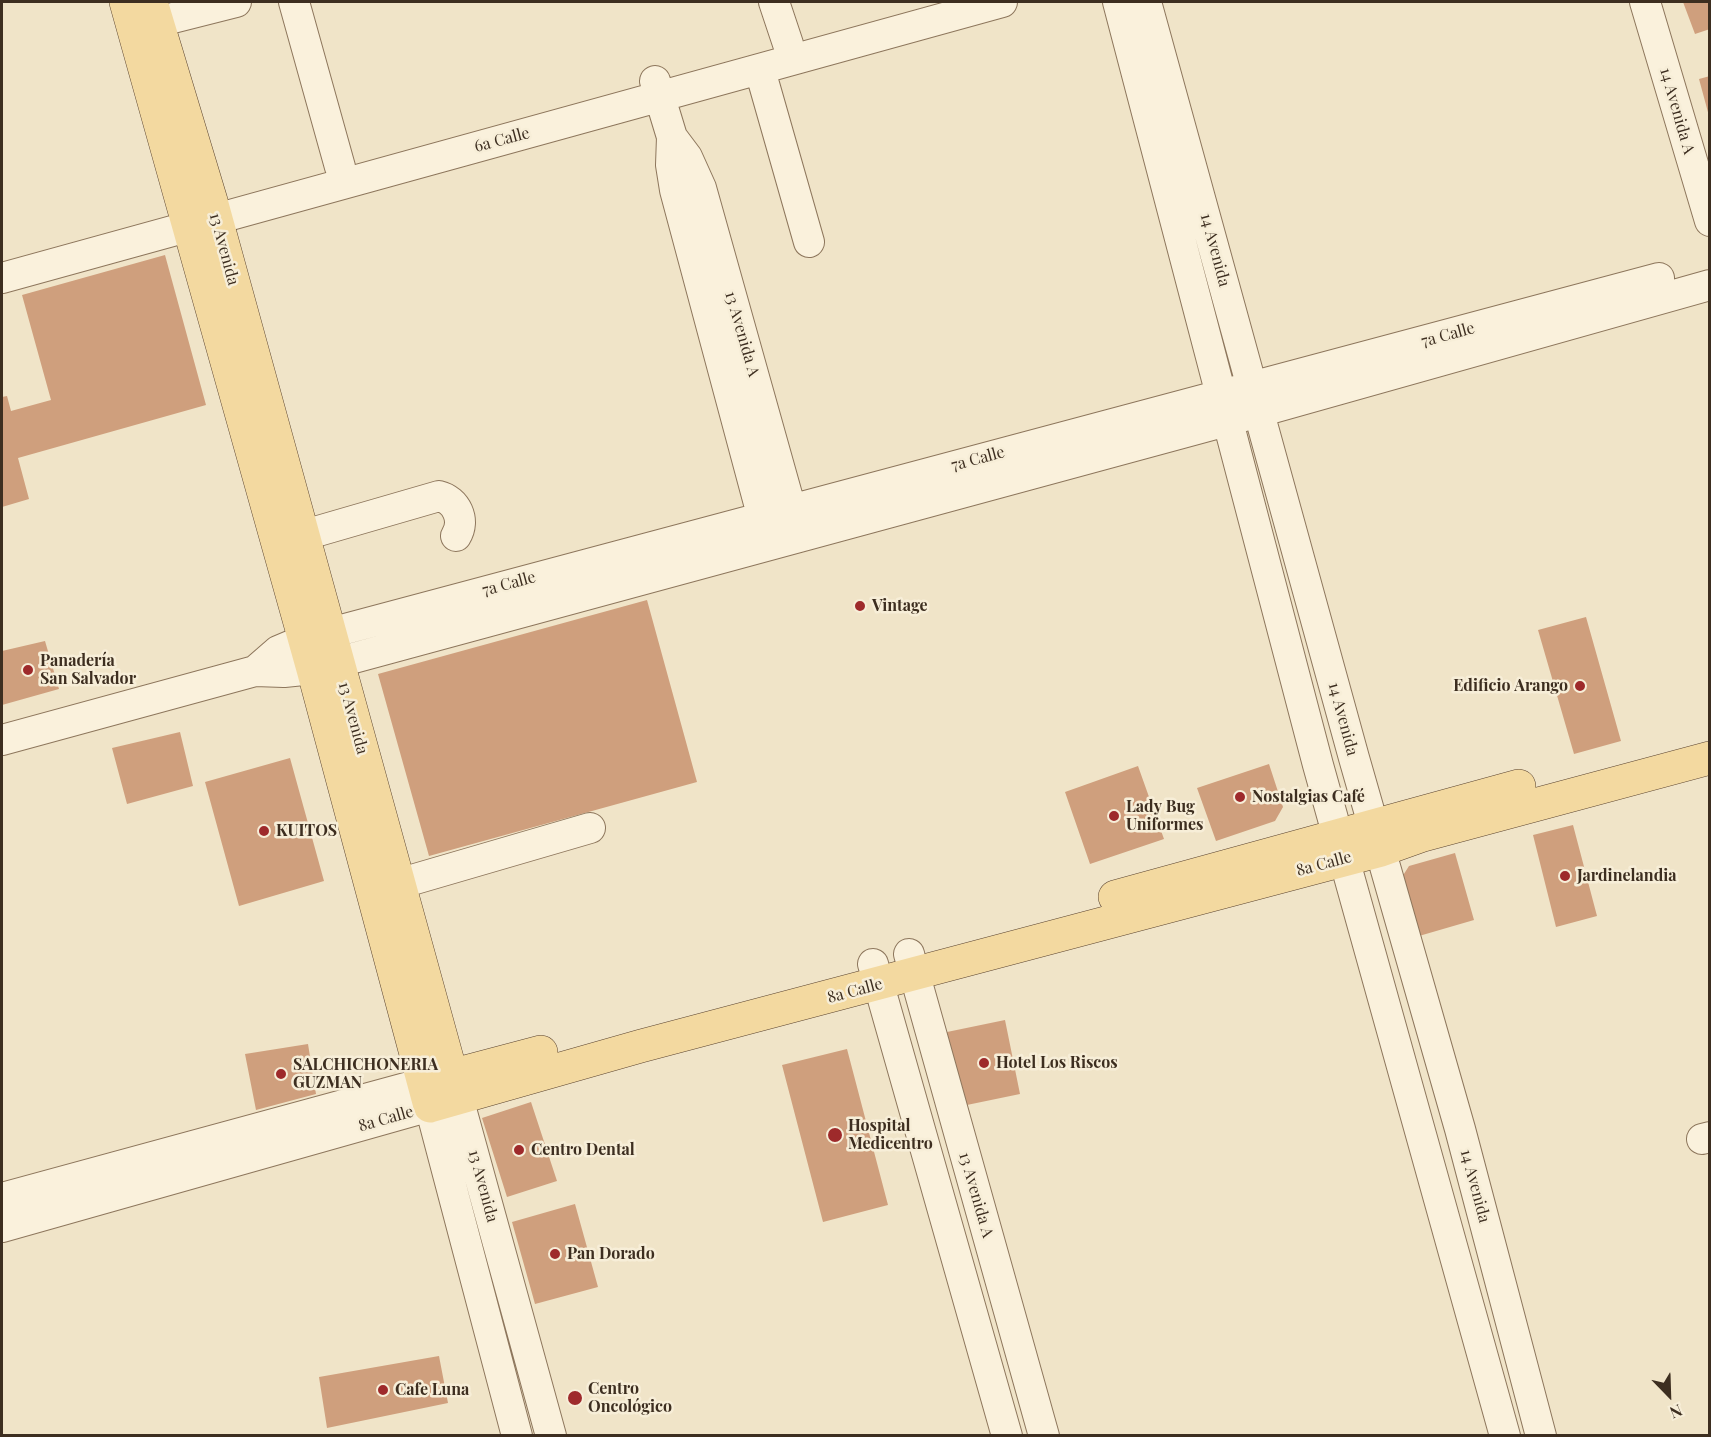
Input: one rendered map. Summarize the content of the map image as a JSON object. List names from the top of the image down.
{
  "streets": {
    "main road": ["13 Avenida", "8a Calle"],
    "street": [
      "14 Avenida A",
      "6a Calle",
      "14 Avenida",
      "13 Avenida A",
      "7a Calle"
    ]
  },
  "crossings": [
    ["6a Calle", "13 Avenida"],
    ["6a Calle", "13 Avenida A"],
    ["13 Avenida", "7a Calle"],
    ["13 Avenida", "8a Calle"],
    ["14 Avenida", "7a Calle"],
    ["14 Avenida", "8a Calle"],
    ["13 Avenida A", "7a Calle"],
    ["13 Avenida A", "8a Calle"]
  ],
  "places": [
    "Vintage",
    "Panadería San Salvador",
    "Edificio Arango",
    "Nostalgias Café",
    "Lady Bug Uniformes",
    "KUITOS",
    "Jardinelandia",
    "Hotel Los Riscos",
    "SALCHICHONERIA GUZMAN",
    "Hospital Medicentro",
    "Centro Dental",
    "Pan Dorado",
    "Cafe Luna",
    "Centro Oncológico"
  ],
  "north": "bottom right"
}
